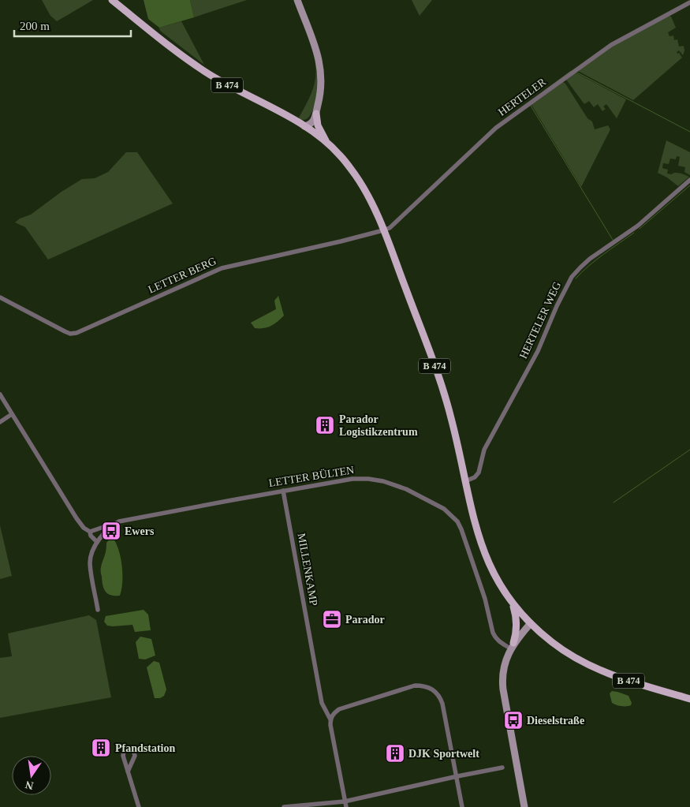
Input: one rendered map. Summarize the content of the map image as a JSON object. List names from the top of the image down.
{
  "streets": {
    "main road": ["B 474"],
    "street": [
      "HERTELER",
      "LETTER BERG",
      "HERTELER WEG",
      "LETTER BÜLTEN",
      "MILLENKAMP"
    ]
  },
  "crossings": [
    ["B 474", "HERTELER"],
    ["B 474", "LETTER BERG"],
    ["B 474", "HERTELER WEG"],
    ["HERTELER", "LETTER BERG"],
    ["LETTER BÜLTEN", "MILLENKAMP"]
  ],
  "places": {
    "building": ["Parador Logistikzentrum", "Pfandstation", "DJK Sportwelt"],
    "bus stop": ["Ewers", "Dieselstraße"],
    "office": ["Parador"]
  },
  "scale_bar": "200 m",
  "north": "bottom"
}
